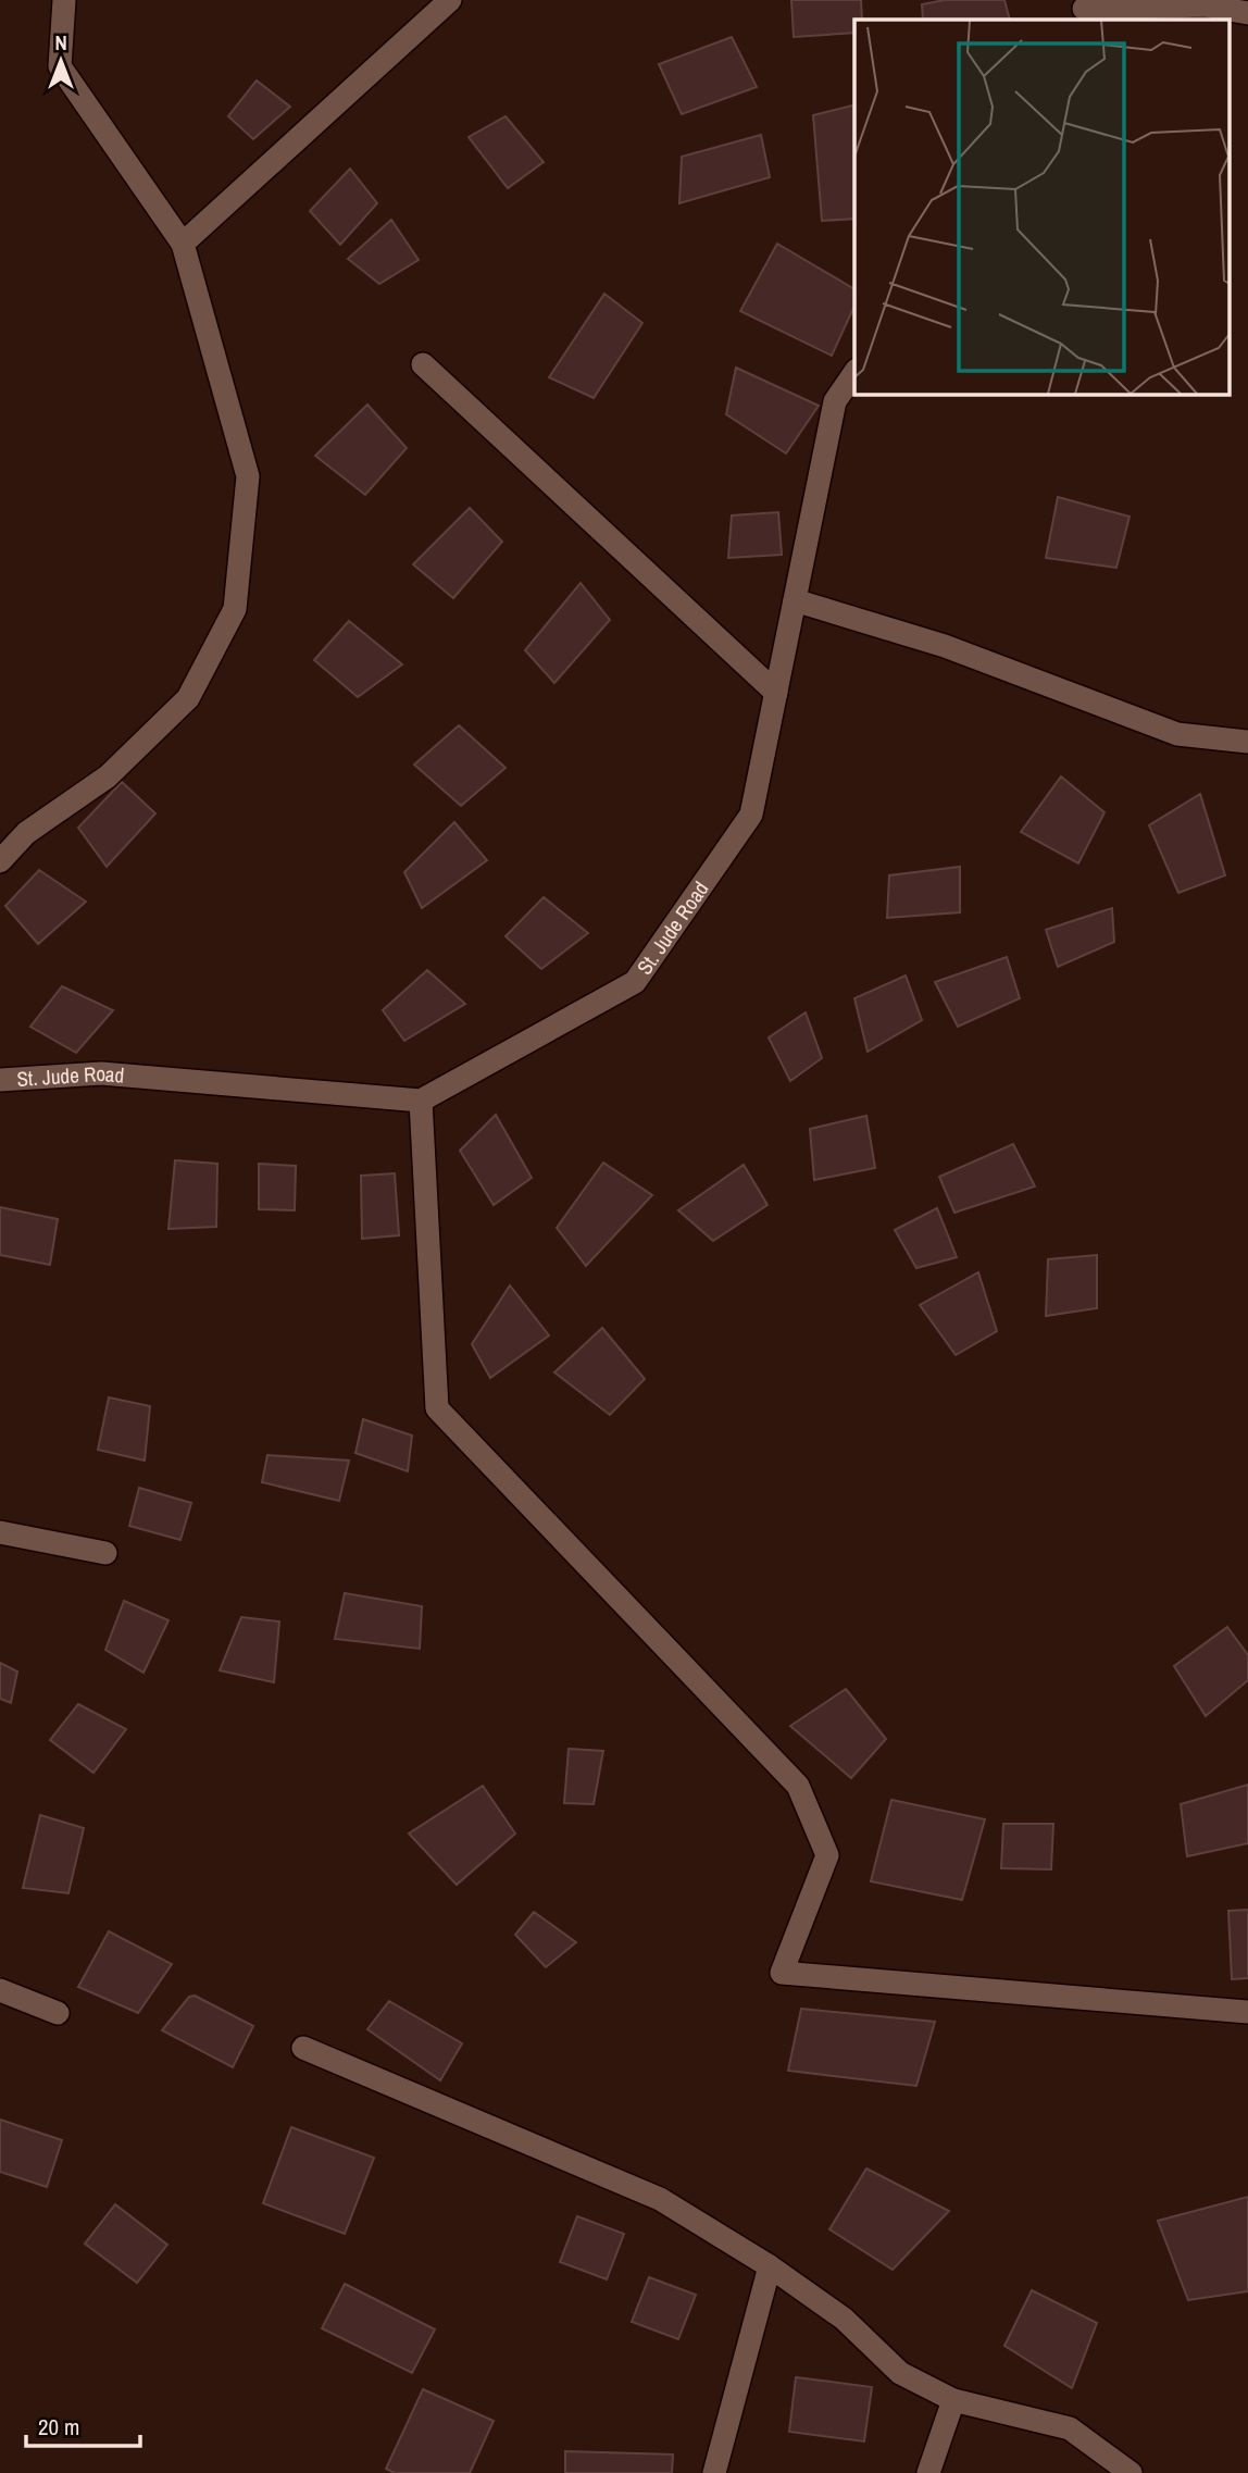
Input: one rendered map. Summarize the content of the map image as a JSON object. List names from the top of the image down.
{
  "streets": {
    "street": ["St. Jude Road"]
  },
  "scale_bar": "20 m",
  "north": "top"
}
